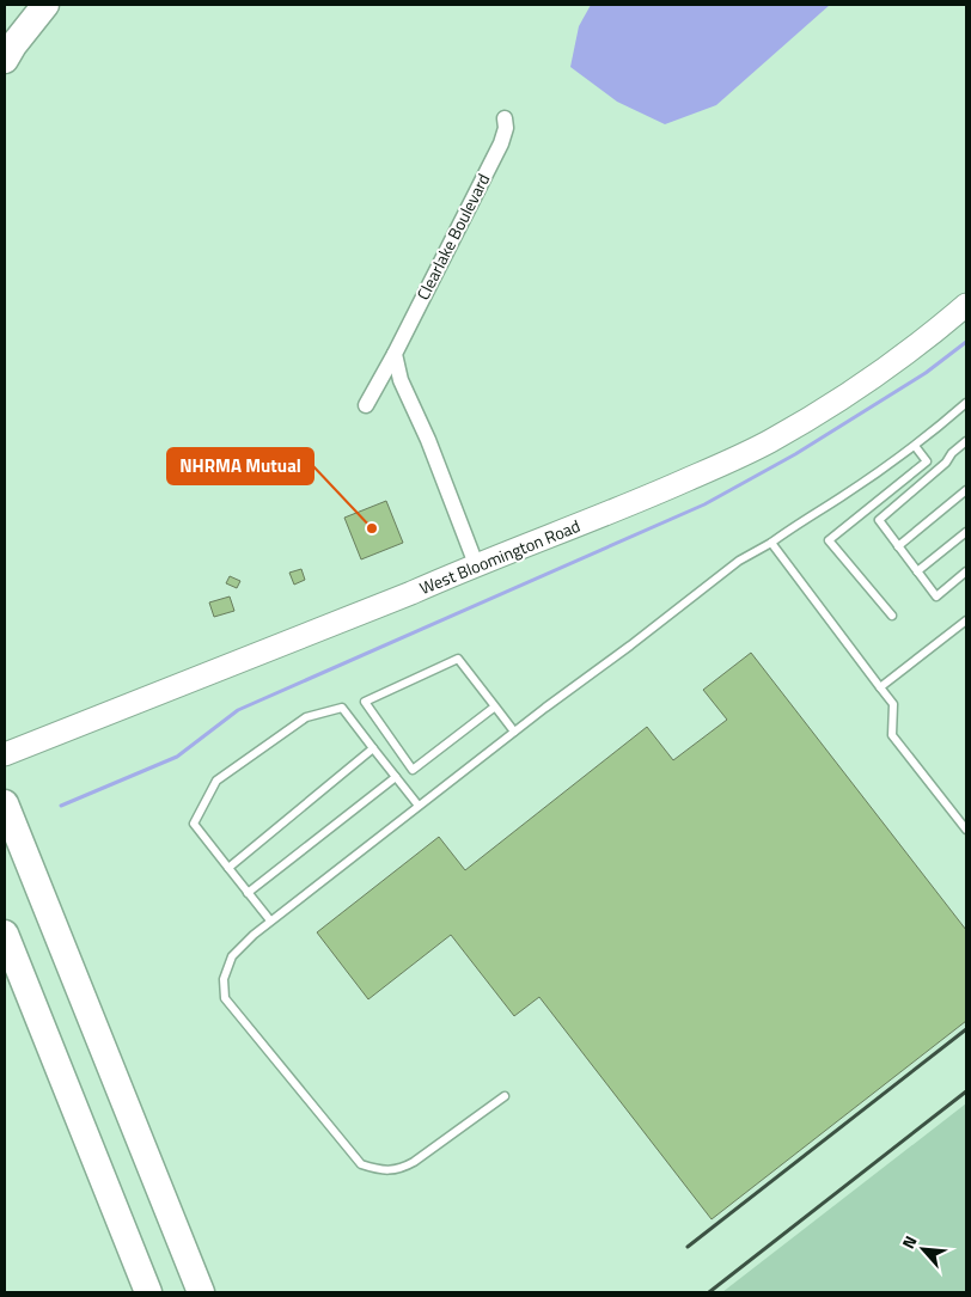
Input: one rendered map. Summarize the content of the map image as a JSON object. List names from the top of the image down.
{
  "streets": {
    "main road": ["West Bloomington Road"],
    "street": ["Clearlake Boulevard"]
  },
  "places": ["NHRMA Mutual"],
  "north": "top left"
}
